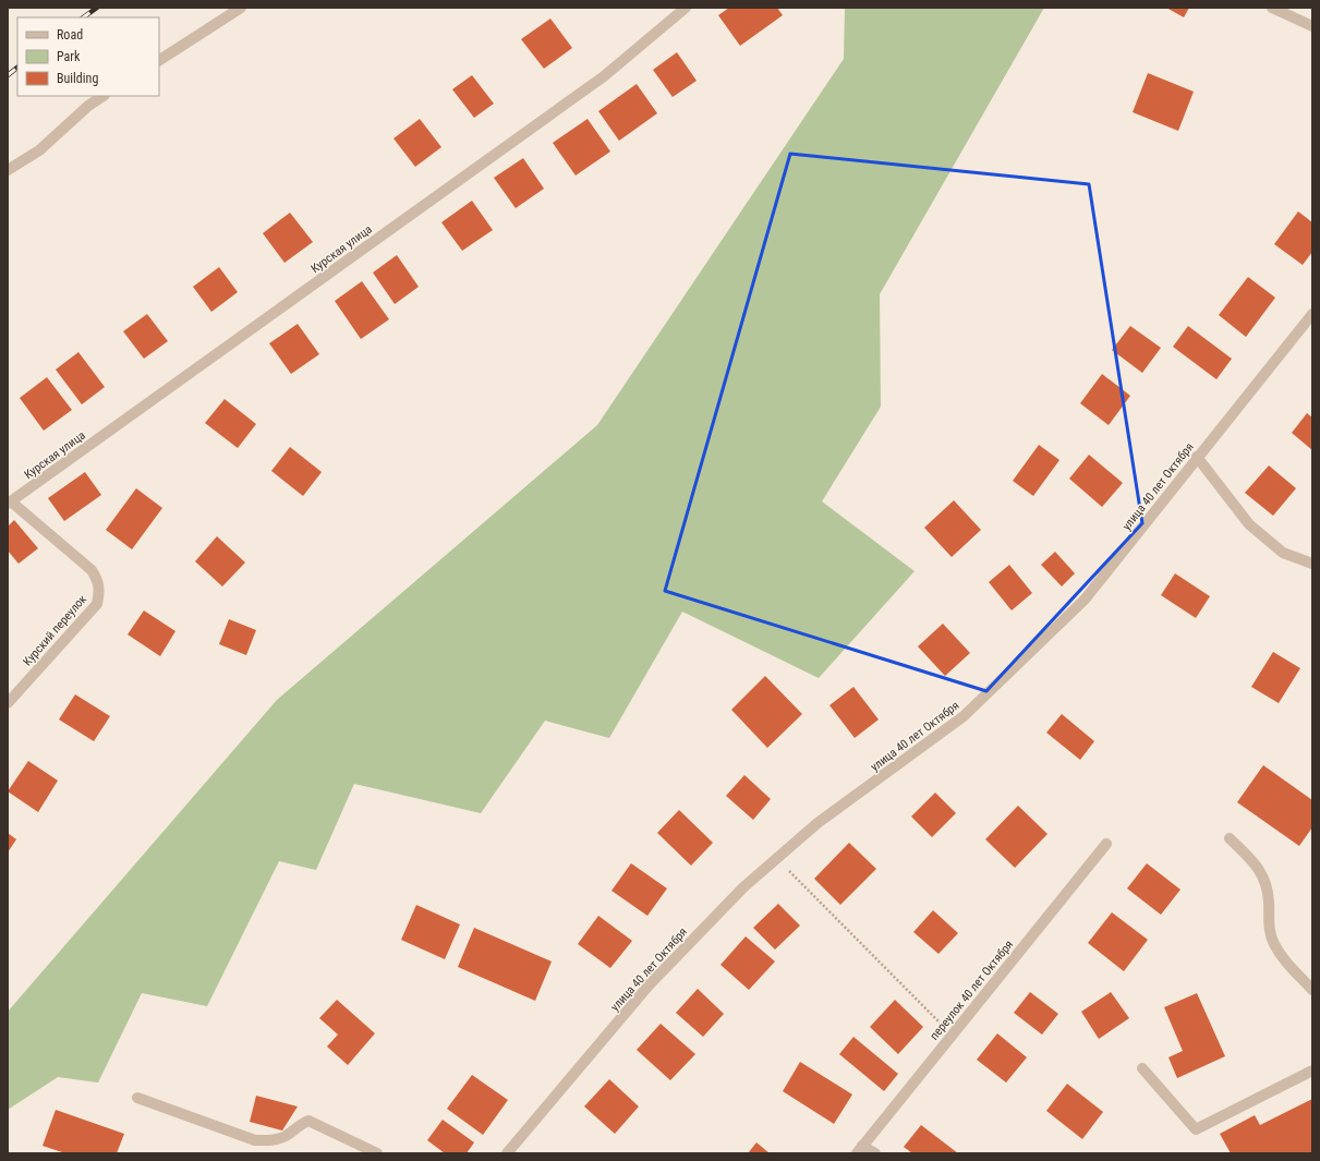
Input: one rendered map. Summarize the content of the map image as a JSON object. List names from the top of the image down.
{
  "streets": {
    "street": [
      "Курская улица",
      "улица 40 лет Октября",
      "Курский переулок",
      "переулок 40 лет Октября"
    ]
  },
  "crossings": [
    ["Курская улица", "Курский переулок"]
  ],
  "legend": ["Road", "Park", "Building"]
}
